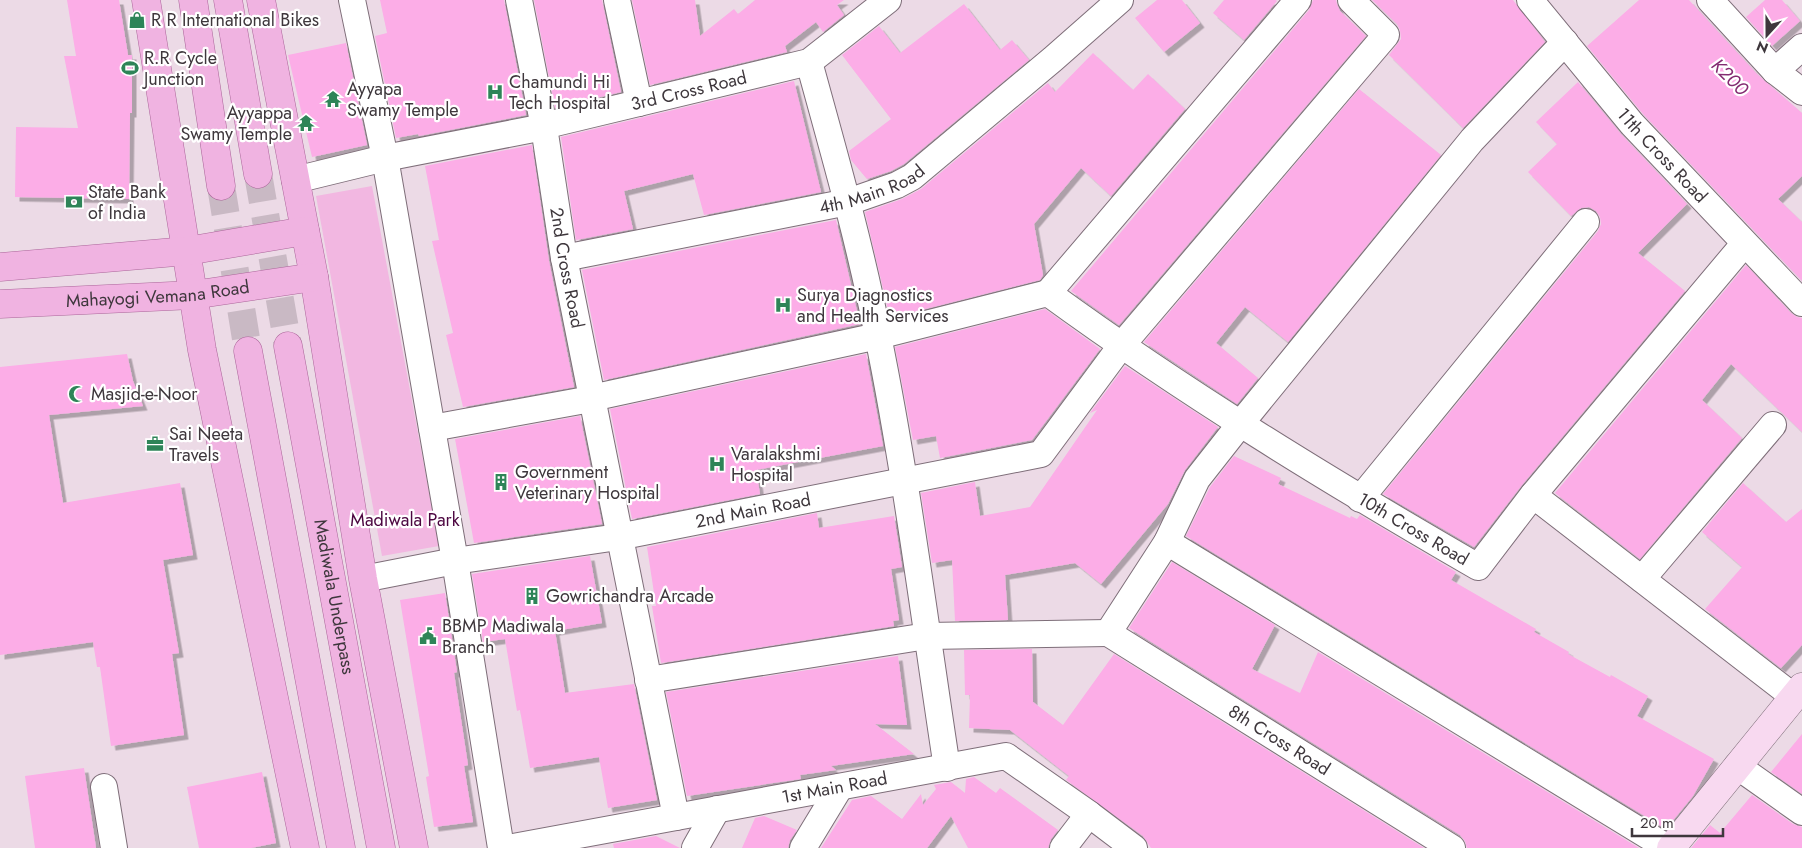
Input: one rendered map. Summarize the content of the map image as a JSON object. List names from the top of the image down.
{
  "streets": {
    "main road": ["Mahayogi Vemana Road", "Madiwala Underpass"],
    "street": [
      "3rd Cross Road",
      "11th Cross Road",
      "4th Main Road",
      "2nd Cross Road",
      "2nd Main Road",
      "10th Cross Road",
      "8th Cross Road",
      "1st Main Road"
    ]
  },
  "crossings": [
    ["3rd Cross Road", "2nd Cross Road"],
    ["4th Main Road", "2nd Cross Road"],
    ["2nd Cross Road", "2nd Main Road"],
    ["2nd Cross Road", "1st Main Road"],
    ["2nd Main Road", "10th Cross Road"]
  ],
  "water": ["K200"],
  "parks": ["Madiwala Park"],
  "places": {
    "shop": ["R R International Bikes"],
    "sports": ["R.R Cycle Junction"],
    "hospital": ["Chamundi Hi Tech Hospital", "Surya Diagnostics and Health Services", "Varalakshmi Hospital"],
    "temple": ["Ayyapa Swamy Temple", "Ayyappa Swamy Temple"],
    "bank": ["State Bank of India"],
    "mosque": ["Masjid-e-Noor"],
    "office": ["Sai Neeta Travels"],
    "building": ["Government Veterinary Hospital", "Gowrichandra Arcade"],
    "public building": ["BBMP Madiwala Branch"]
  },
  "scale_bar": "20 m",
  "north": "bottom"
}
